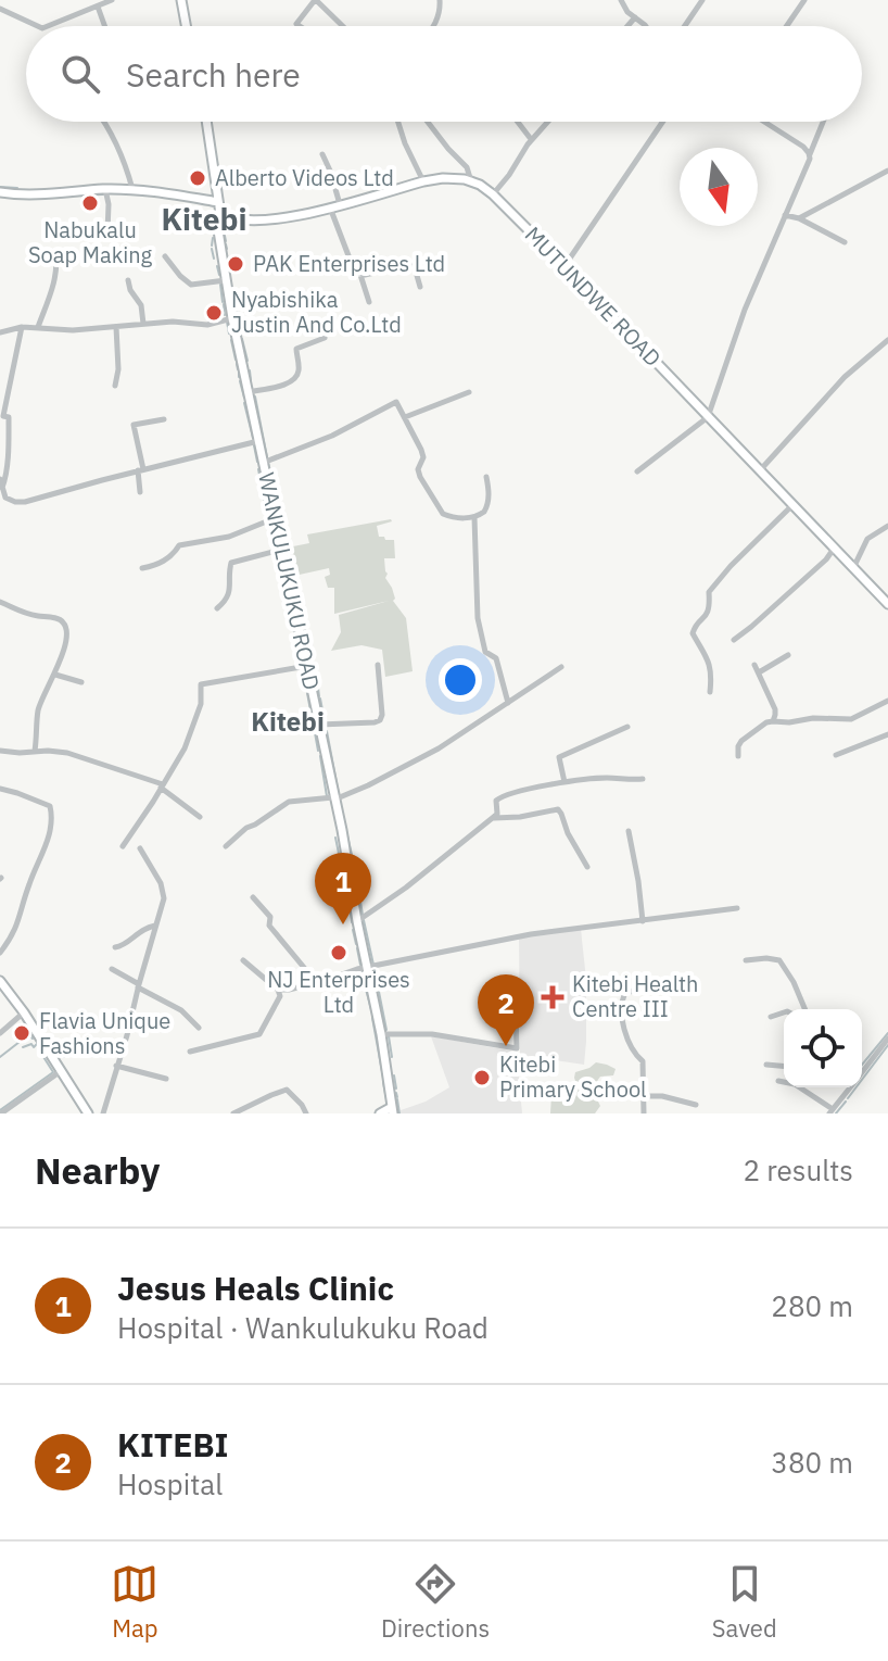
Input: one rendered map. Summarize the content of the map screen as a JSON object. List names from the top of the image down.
{
  "streets": {
    "main road": ["MUTUNDWE ROAD", "WANKULUKUKU ROAD"]
  },
  "crossings": [
    ["MUTUNDWE ROAD", "WANKULUKUKU ROAD"]
  ],
  "districts": ["Kitebi", "Kitebi"],
  "places": {
    "other": [
      "Alberto Videos Ltd",
      "Nabukalu Soap Making",
      "PAK Enterprises Ltd",
      "Nyabishika Justin And Co.Ltd",
      "NJ Enterprises Ltd",
      "Flavia Unique Fashions",
      "Kitebi Primary School"
    ],
    "health": ["Kitebi Health Centre III"]
  },
  "north": "bottom",
  "page": {
    "search": "Search here",
    "pins": ["1", "2"],
    "heading": ["Nearby", "2 results"],
    "list": [
      {
        "mark": "1",
        "name": "Jesus Heals Clinic",
        "note": "Hospital · Wankulukuku Road",
        "value": "280 m"
      },
      {
        "mark": "2",
        "name": "KITEBI",
        "note": "Hospital",
        "value": "380 m"
      }
    ],
    "nav": ["Map", "Directions", "Saved"]
  }
}
